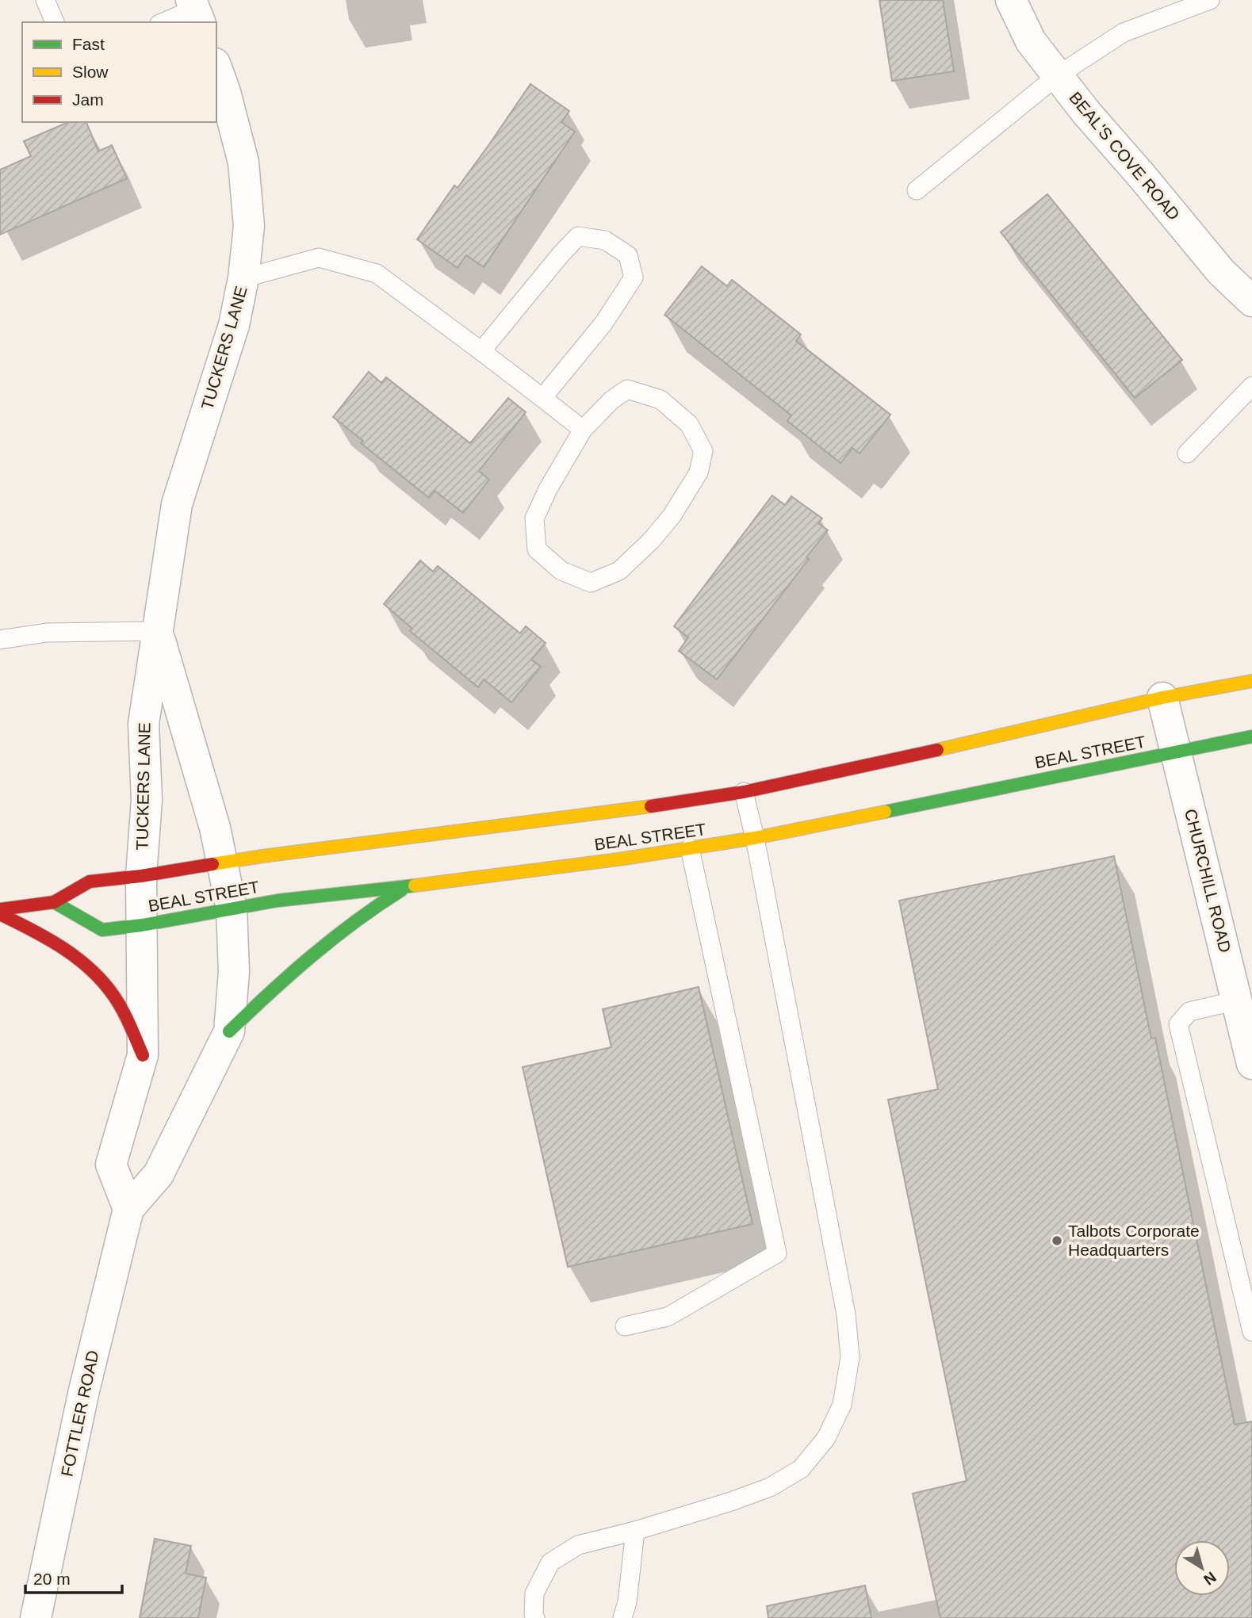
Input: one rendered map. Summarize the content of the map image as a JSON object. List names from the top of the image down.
{
  "streets": {
    "street": [
      "BEAL'S COVE ROAD",
      "TUCKERS LANE",
      "BEAL STREET",
      "CHURCHILL ROAD",
      "FOTTLER ROAD"
    ]
  },
  "crossings": [
    ["TUCKERS LANE", "BEAL STREET"],
    ["TUCKERS LANE", "FOTTLER ROAD"],
    ["BEAL STREET", "CHURCHILL ROAD"],
    ["BEAL STREET", "FOTTLER ROAD"]
  ],
  "places": ["Talbots Corporate Headquarters"],
  "legend": ["Fast", "Slow", "Jam"],
  "scale_bar": "20 m",
  "north": "bottom right"
}
